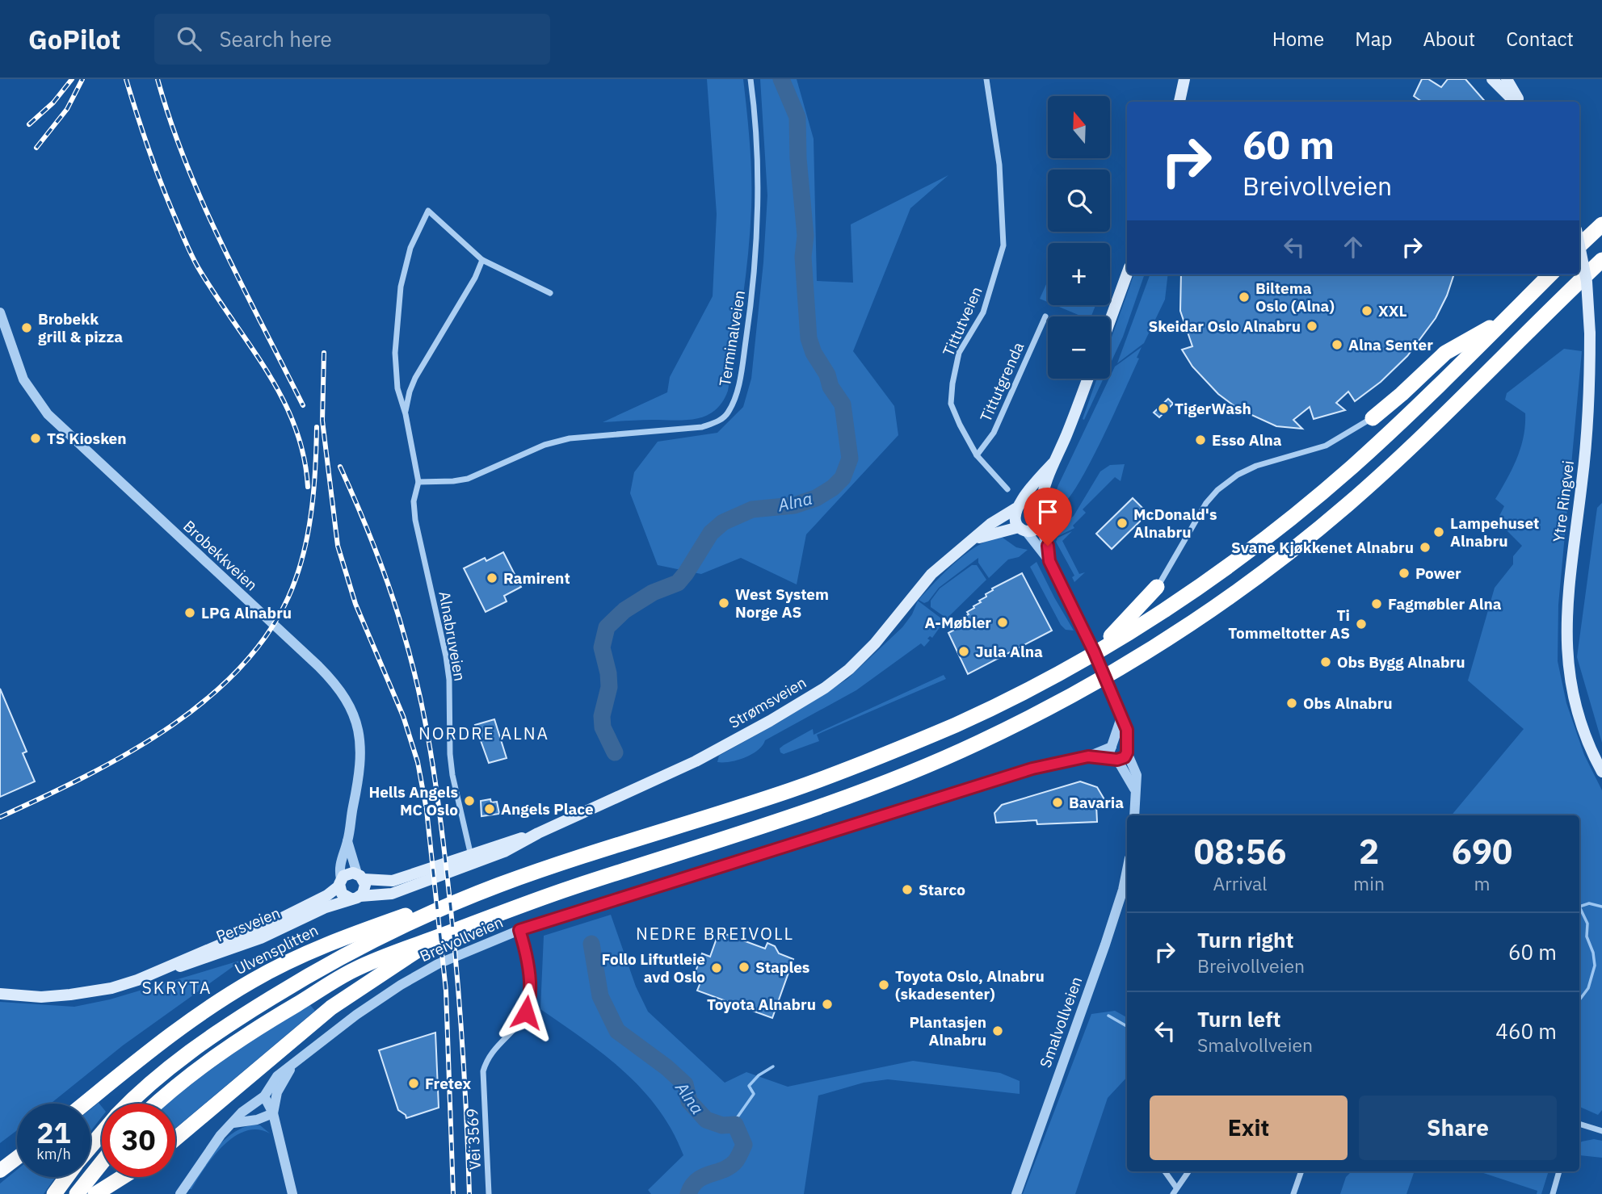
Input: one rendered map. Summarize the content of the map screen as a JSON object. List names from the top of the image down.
{
  "streets": {
    "highway": ["Ulvensplitten"],
    "main road": ["Ytre Ringvei", "Strømsveien", "Persveien"],
    "street": [
      "Tittutveien",
      "Terminalveien",
      "Tittutgrenda",
      "Brobekkveien",
      "Alnabruveien",
      "Breivollveien",
      "Smalvollveien",
      "Vei 3569"
    ]
  },
  "crossings": [
    ["Tittutveien", "Tittutgrenda"],
    ["Terminalveien", "Alnabruveien"],
    ["Brobekkveien", "Strømsveien"],
    ["Brobekkveien", "Persveien"],
    ["Alnabruveien", "Strømsveien"],
    ["Strømsveien", "Persveien"],
    ["Breivollveien", "Vei 3569"]
  ],
  "districts": ["NORDRE ALNA", "NEDRE BREIVOLL", "SKRYTA"],
  "water": ["Alna"],
  "places": [
    "Biltema Oslo (Alna)",
    "XXL",
    "Skeidar Oslo Alnabru",
    "Brobekk grill & pizza",
    "Alna Senter",
    "TigerWash",
    "TS Kiosken",
    "Esso Alna",
    "McDonald's Alnabru",
    "Lampehuset Alnabru",
    "Svane Kjøkkenet Alnabru",
    "Power",
    "Ramirent",
    "West System Norge AS",
    "Fagmøbler Alna",
    "LPG Alnabru",
    "A-Møbler",
    "Ti Tommeltotter AS",
    "Jula Alna",
    "Obs Bygg Alnabru",
    "Obs Alnabru",
    "Hells Angels MC Oslo",
    "Bavaria",
    "Angels Place",
    "Starco",
    "Staples",
    "Follo Liftutleie avd Oslo",
    "Toyota Oslo, Alnabru (skadesenter)",
    "Toyota Alnabru",
    "Plantasjen Alnabru",
    "Fretex"
  ],
  "north": "top",
  "page": {
    "header": "GoPilot",
    "search": "Search here",
    "nav": [
      "Home",
      "Map",
      "About",
      "Contact"
    ],
    "map_buttons": ["+", "−"],
    "turn": ["60 m", "Breivollveien"],
    "eta": [
      "08:56",
      "Arrival",
      "2",
      "min",
      "690",
      "m"
    ],
    "list": [
      {
        "name": "Turn right",
        "note": "Breivollveien",
        "value": "60 m"
      },
      {
        "name": "Turn left",
        "note": "Smalvollveien",
        "value": "460 m"
      }
    ],
    "buttons": ["Exit", "Share"],
    "speed": "21 km/h",
    "limit": "30"
  }
}
